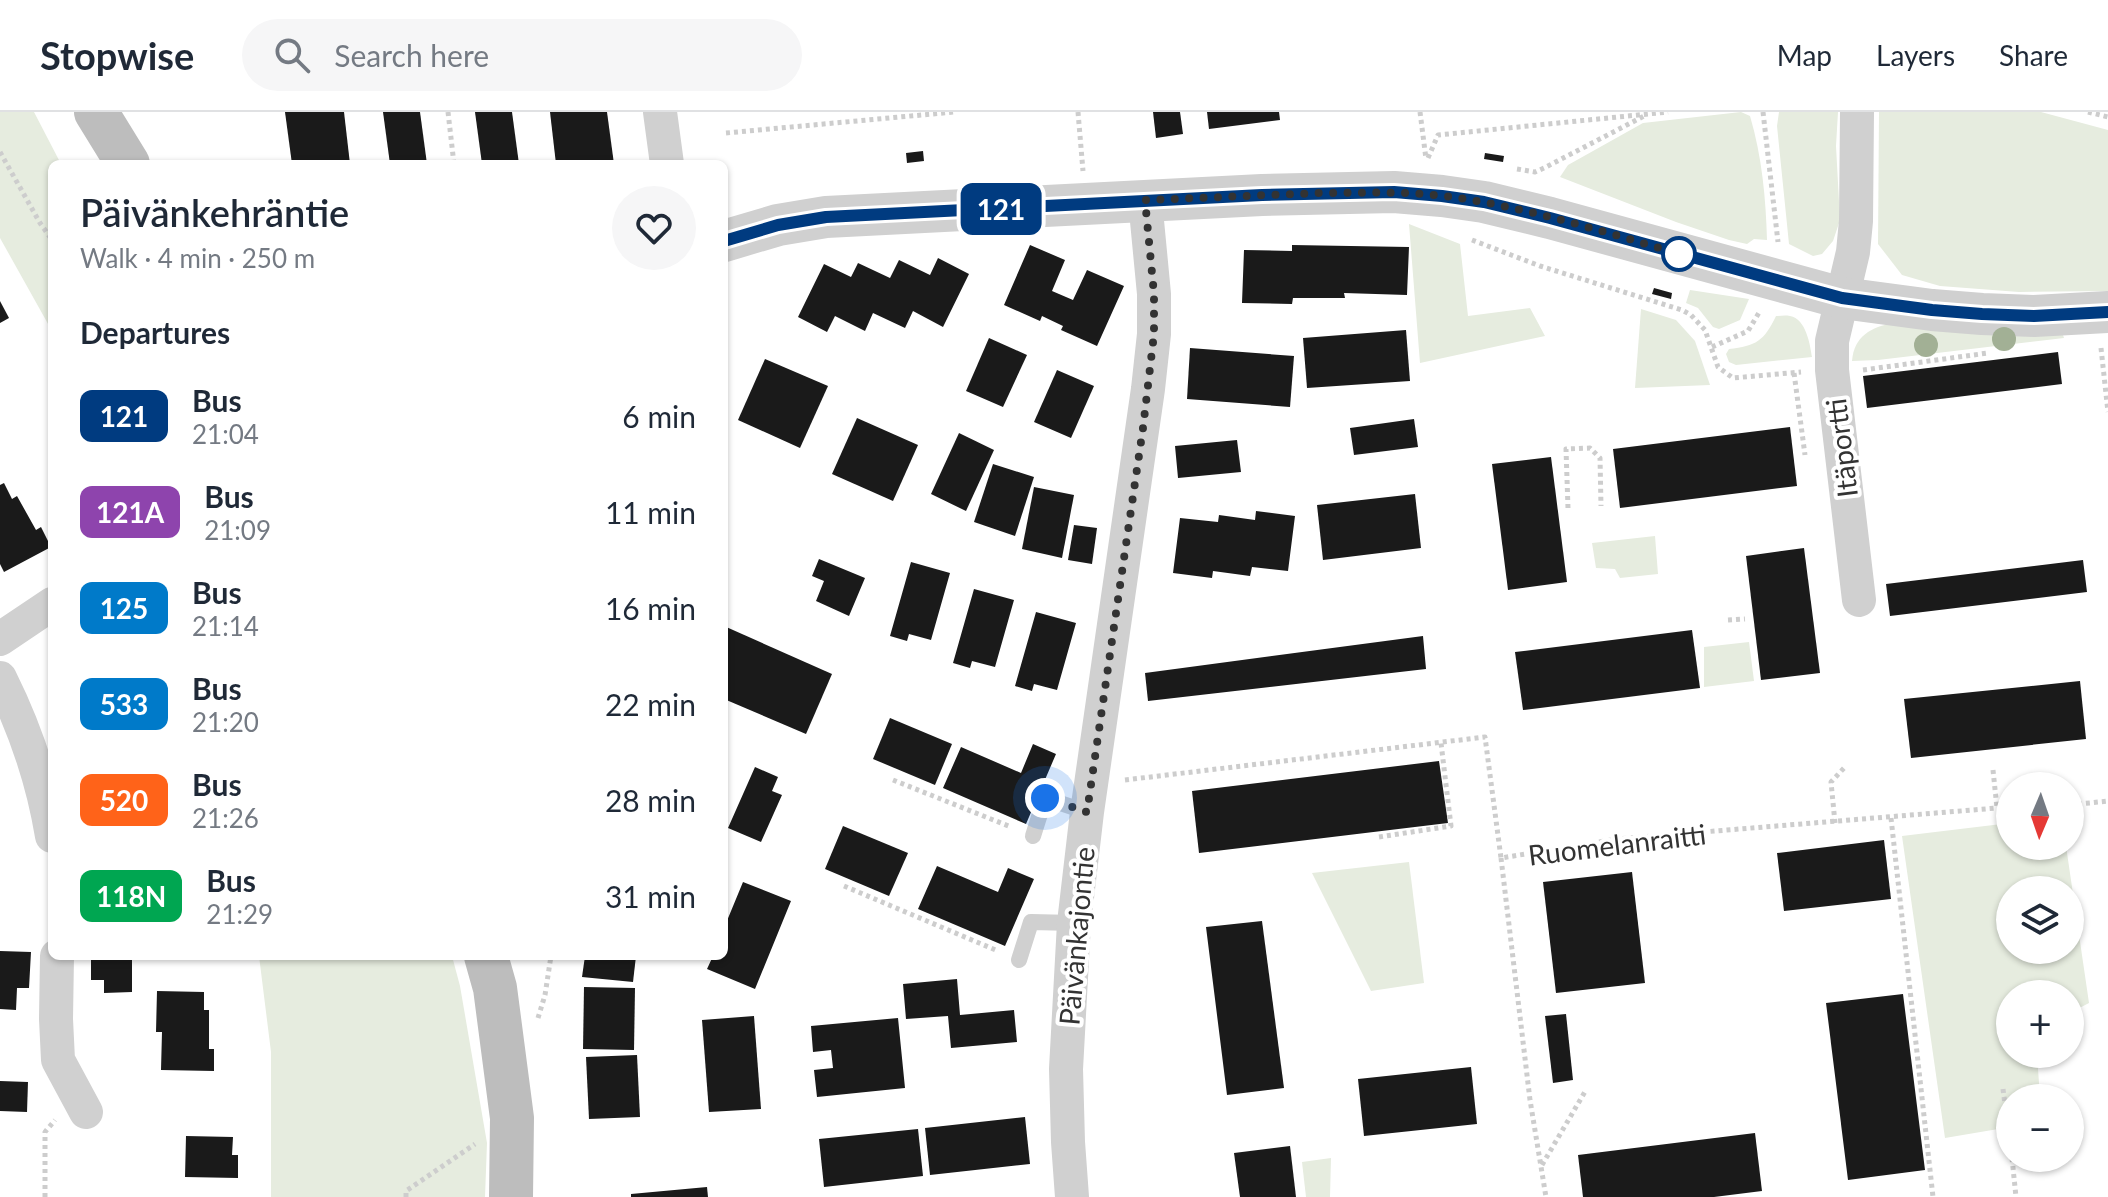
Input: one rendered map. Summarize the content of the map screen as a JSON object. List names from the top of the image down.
{
  "streets": {
    "street": ["Itäportti", "Päivänkajontie"],
    "path": ["Ruomelanraitti"]
  },
  "crossings": [
    ["Ruomelanraitti", "Päivänkajontie"]
  ],
  "lines": ["bus line 121"],
  "north": "bottom",
  "page": {
    "header": "Stopwise",
    "search": "Search here",
    "nav": ["Map", "Layers", "Share"],
    "on_map": "121",
    "heading": [
      ["Päivänkehräntie", "Walk · 4 min · 250 m"],
      "Departures"
    ],
    "list": [
      {
        "mark": "121",
        "name": "Bus",
        "note": "21:04",
        "value": "6 min"
      },
      {
        "mark": "121A",
        "name": "Bus",
        "note": "21:09",
        "value": "11 min"
      },
      {
        "mark": "125",
        "name": "Bus",
        "note": "21:14",
        "value": "16 min"
      },
      {
        "mark": "533",
        "name": "Bus",
        "note": "21:20",
        "value": "22 min"
      },
      {
        "mark": "520",
        "name": "Bus",
        "note": "21:26",
        "value": "28 min"
      },
      {
        "mark": "118N",
        "name": "Bus",
        "note": "21:29",
        "value": "31 min"
      }
    ],
    "map_buttons": ["+", "−"]
  }
}
